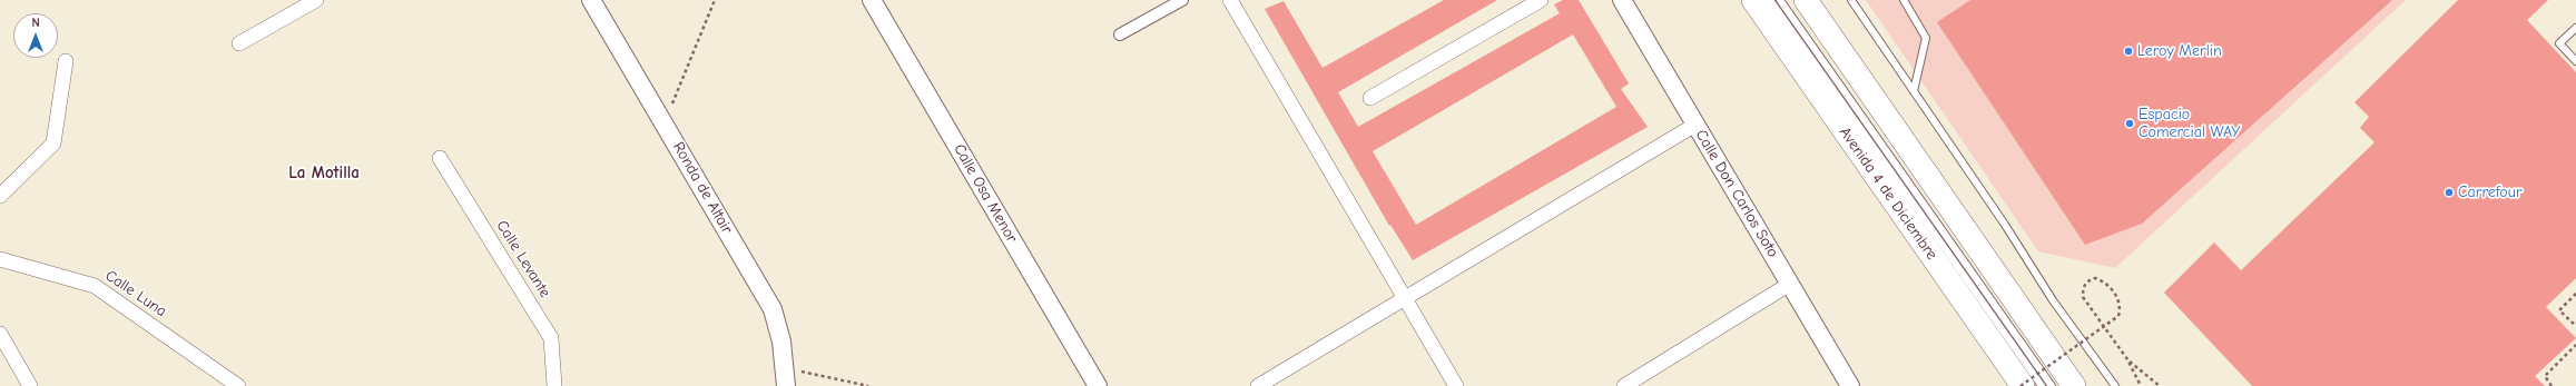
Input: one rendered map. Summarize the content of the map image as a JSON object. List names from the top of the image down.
{
  "streets": {
    "main road": ["Avenida 4 de Diciembre"],
    "street": [
      "Ronda de Altair",
      "Calle Osa Menor",
      "Calle Don Carlos Soto",
      "Calle Levante",
      "Calle Luna"
    ]
  },
  "districts": ["La Motilla"],
  "places": ["Leroy Merlin", "Espacio Comercial WAY", "Carrefour"],
  "north": "top"
}
